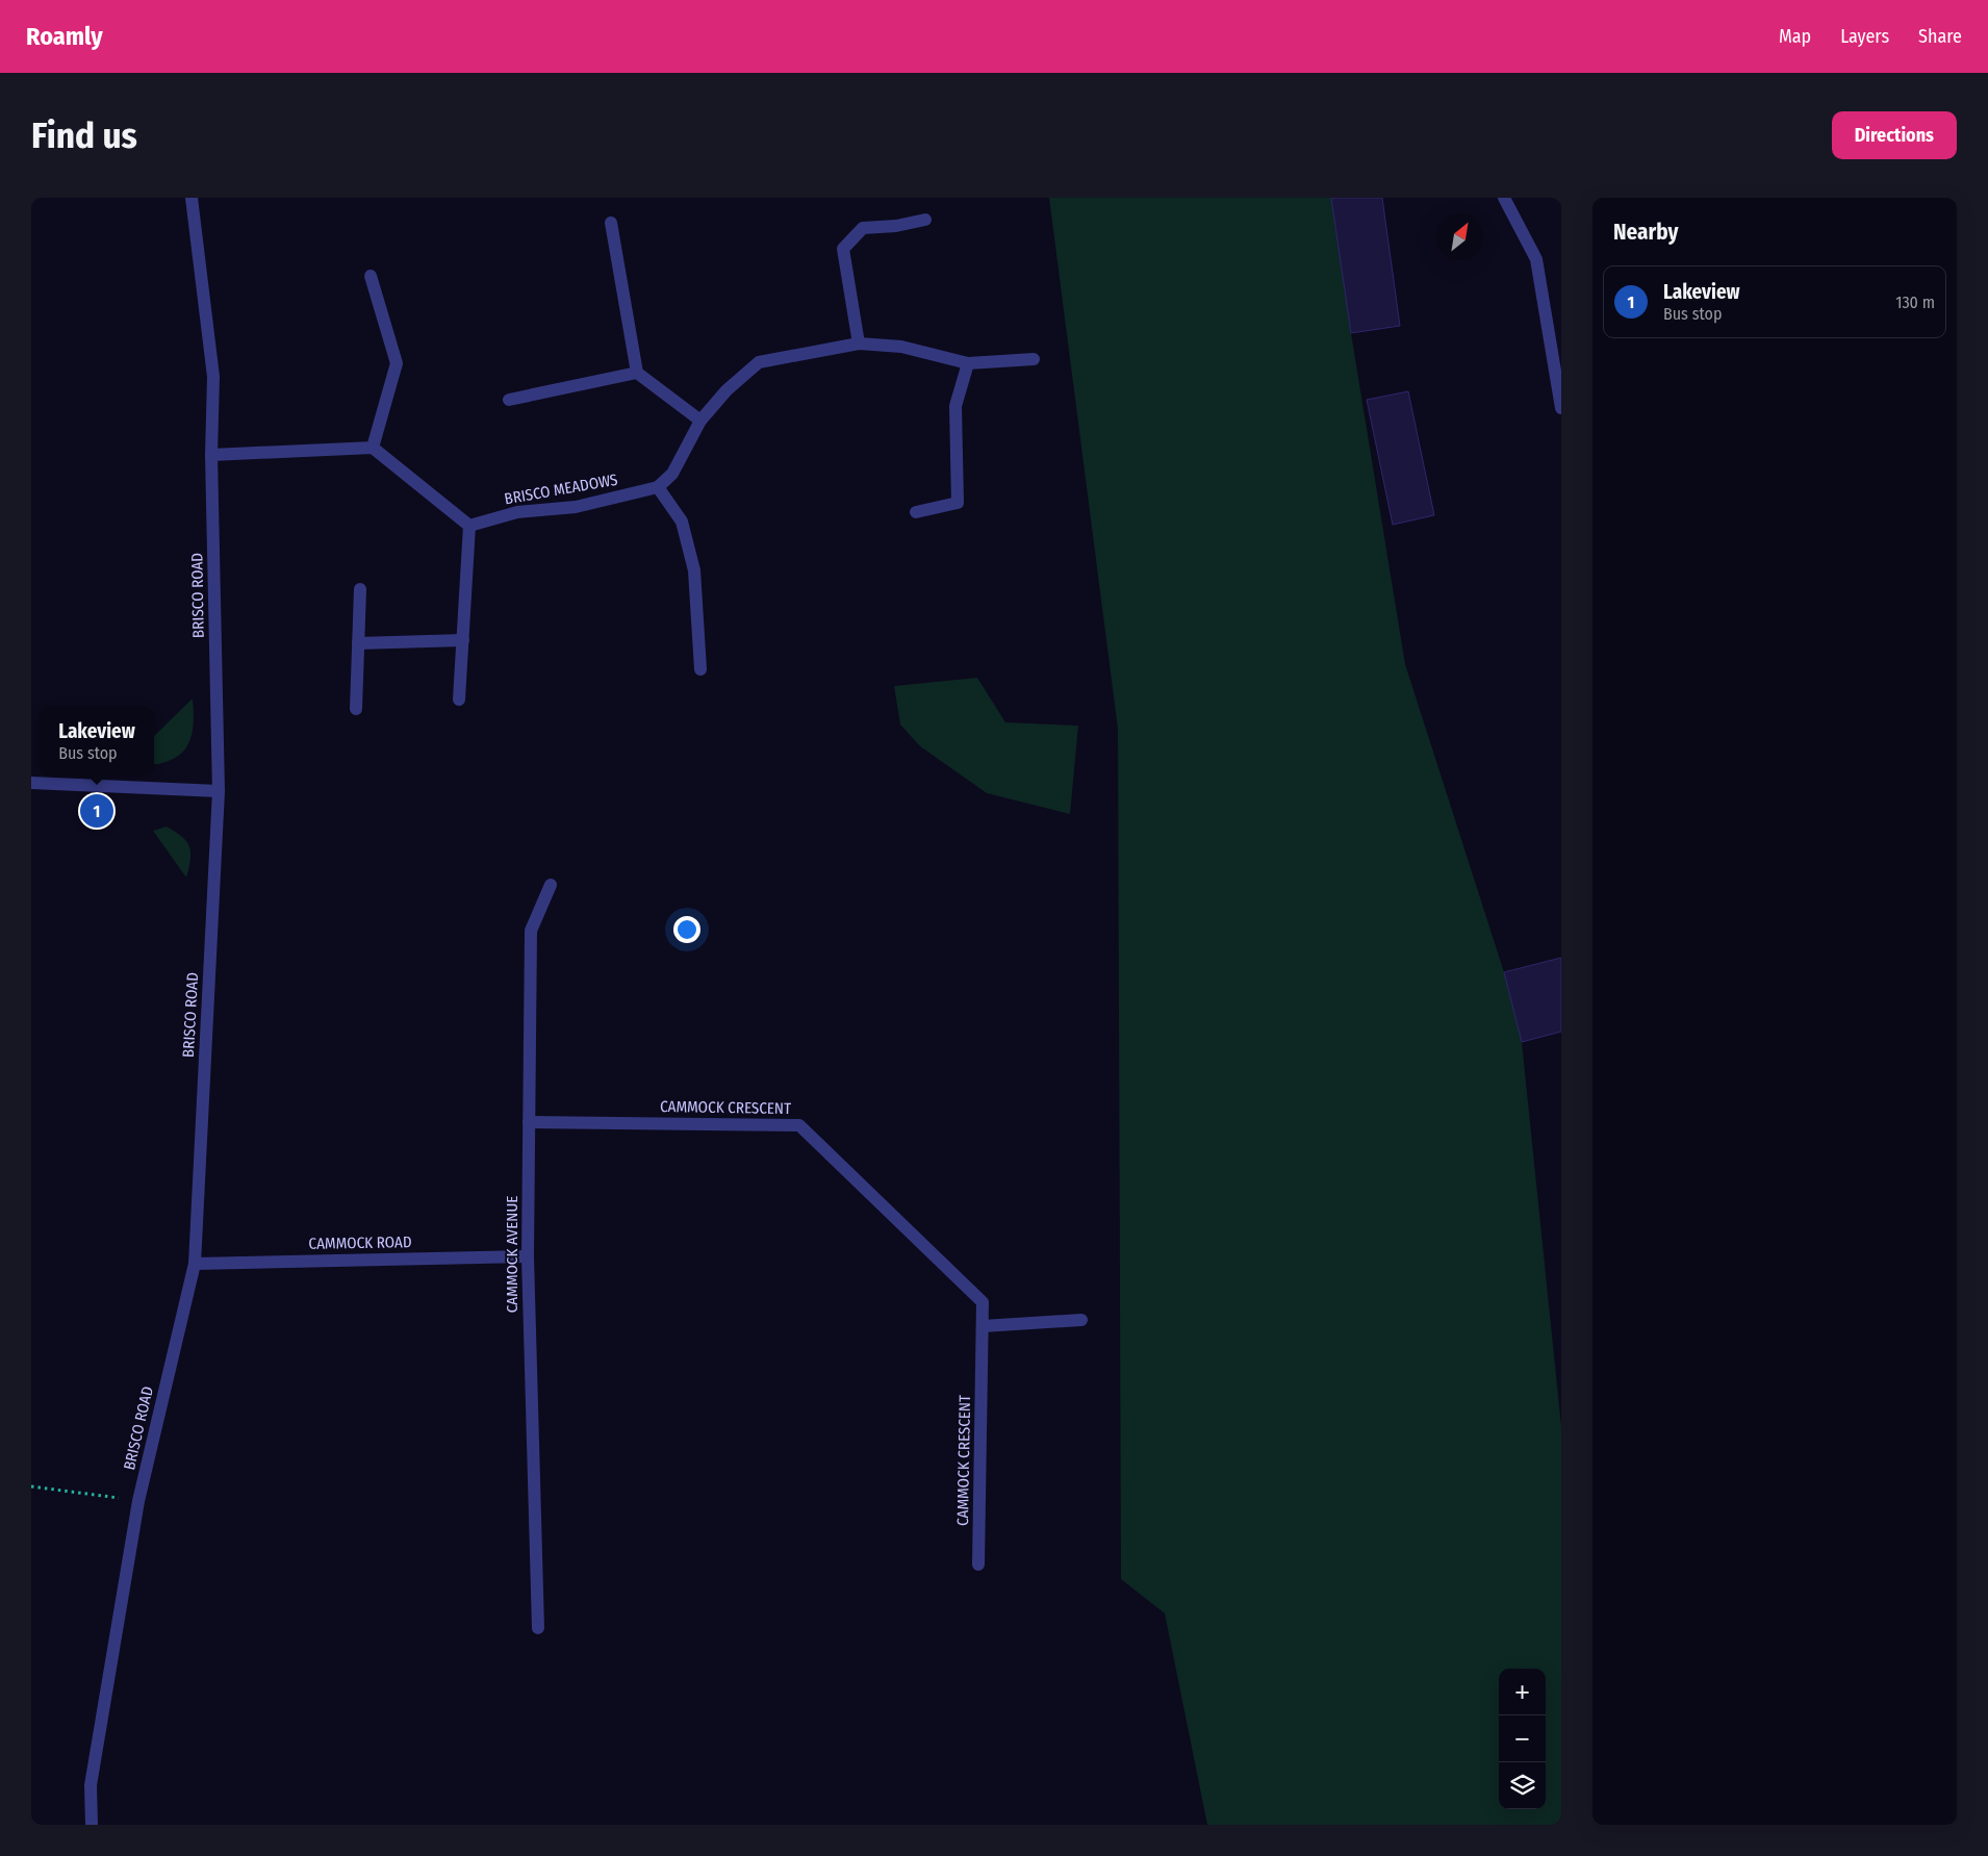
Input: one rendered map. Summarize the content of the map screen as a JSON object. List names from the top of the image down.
{
  "streets": {
    "street": [
      "BRISCO MEADOWS",
      "BRISCO ROAD",
      "CAMMOCK CRESCENT",
      "CAMMOCK ROAD",
      "CAMMOCK AVENUE"
    ]
  },
  "crossings": [
    ["BRISCO ROAD", "CAMMOCK ROAD"],
    ["CAMMOCK CRESCENT", "CAMMOCK AVENUE"],
    ["CAMMOCK ROAD", "CAMMOCK AVENUE"]
  ],
  "north": "top right",
  "page": {
    "header": "Roamly",
    "nav": ["Map", "Layers", "Share"],
    "buttons": "Directions",
    "title": "Find us",
    "heading": "Nearby",
    "list": [
      {
        "mark": "1",
        "name": "Lakeview",
        "note": "Bus stop",
        "value": "130 m"
      }
    ],
    "popup": ["Lakeview", "Bus stop"],
    "pins": "1",
    "map_buttons": ["+", "−"]
  }
}
